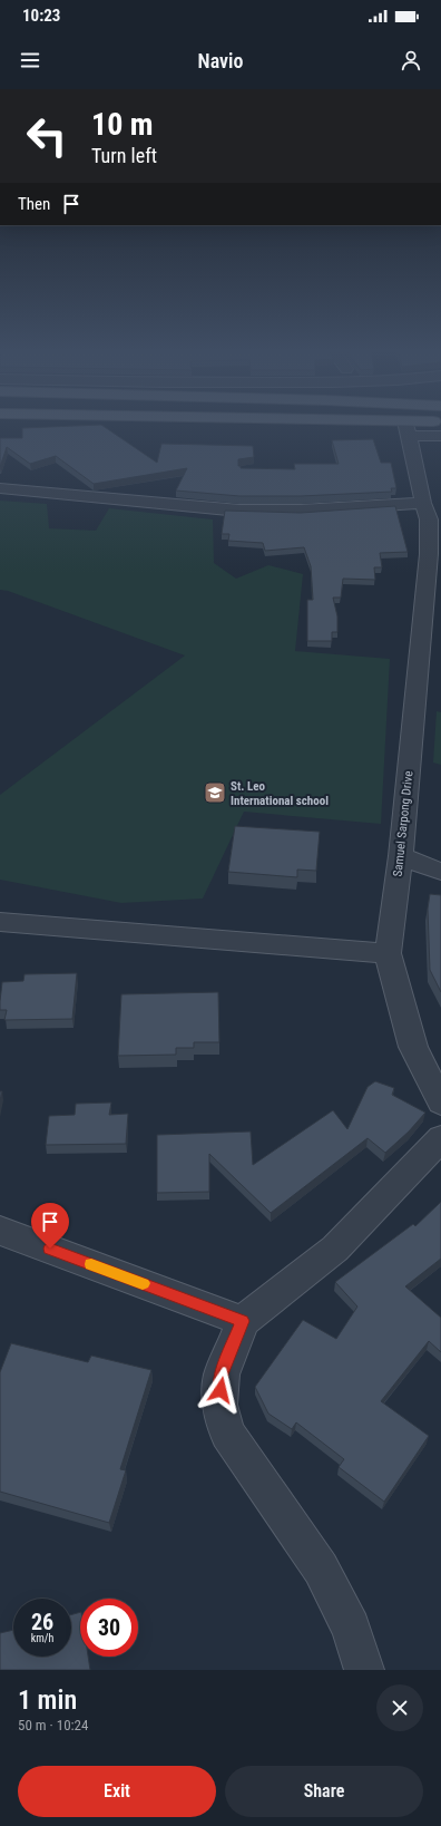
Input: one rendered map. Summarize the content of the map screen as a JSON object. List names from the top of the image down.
{
  "streets": {
    "street": ["Samuel Sarpong Drive"]
  },
  "places": {
    "school or university": ["St. Leo International school"]
  },
  "page": {
    "status": "10:23",
    "header": "Navio",
    "turn": ["10 m", "Turn left"],
    "then": "Then",
    "speed": "26 km/h",
    "limit": "30",
    "heading": ["1 min", "50 m · 10:24"],
    "buttons": ["Exit", "Share"]
  }
}
